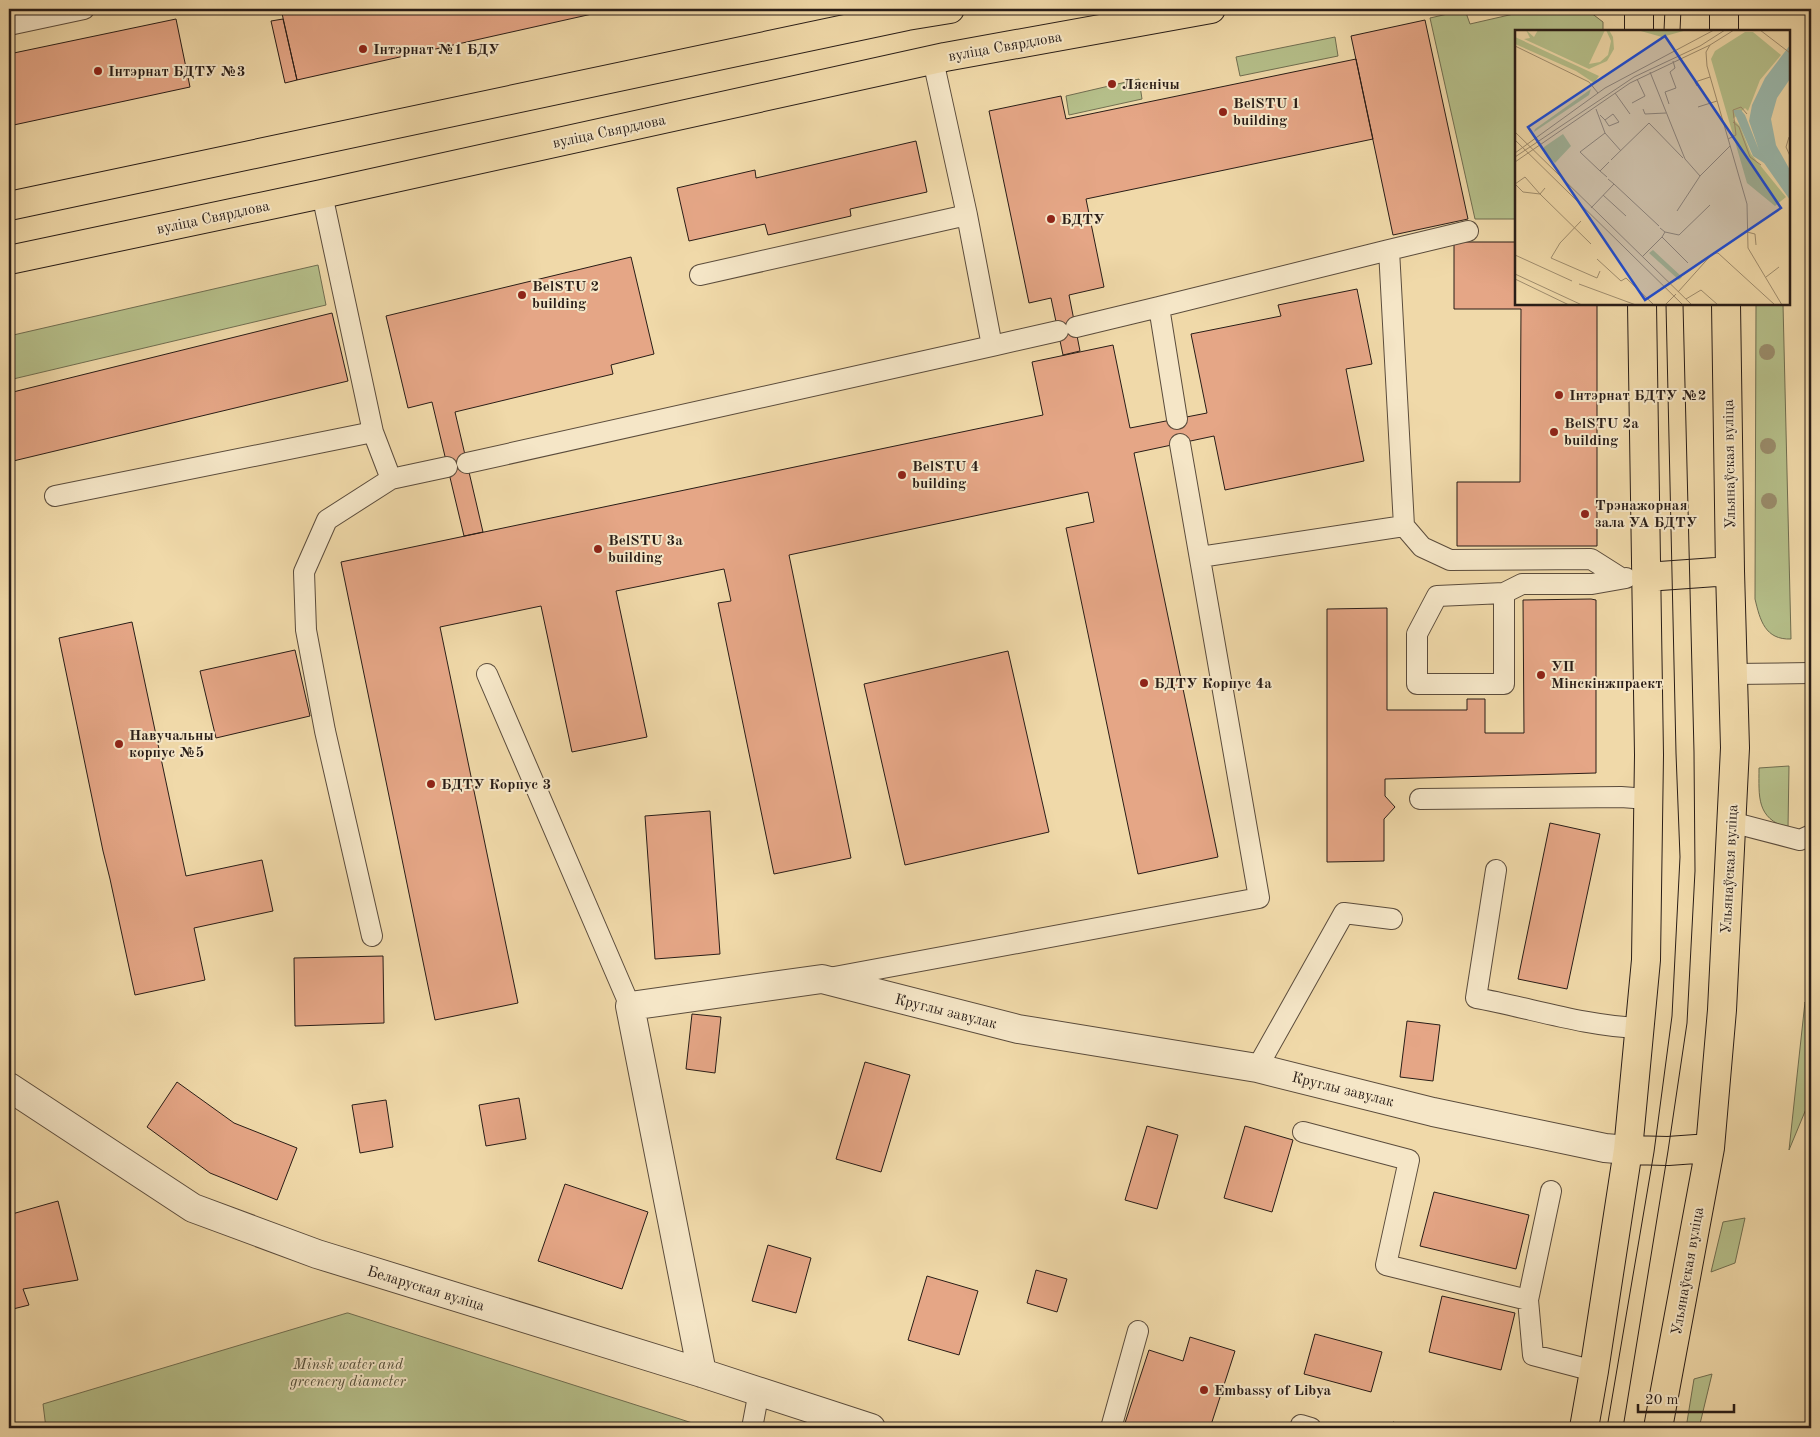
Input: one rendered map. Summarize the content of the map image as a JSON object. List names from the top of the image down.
{
  "streets": {
    "main road": ["вуліца Свярдлова", "Ульянаўская вуліца"],
    "street": ["Круглы завулак", "Беларуская вуліца"]
  },
  "parks": ["Minsk water and greenery diameter"],
  "places": [
    "Інтэрнат №1 БДУ",
    "Інтэрнат БДТУ №3",
    "Ляснічы",
    "BelSTU 1 building",
    "БДТУ",
    "BelSTU 2 building",
    "Інтэрнат БДТУ №2",
    "BelSTU 2a building",
    "BelSTU 4 building",
    "Трэнажорная зала УА БДТУ",
    "BelSTU 3a building",
    "УП Мінскінжпраект",
    "БДТУ Корпус 4а",
    "Навучальны корпус №5",
    "БДТУ Корпус 3",
    "Embassy of Libya"
  ],
  "scale_bar": "20 m"
}
